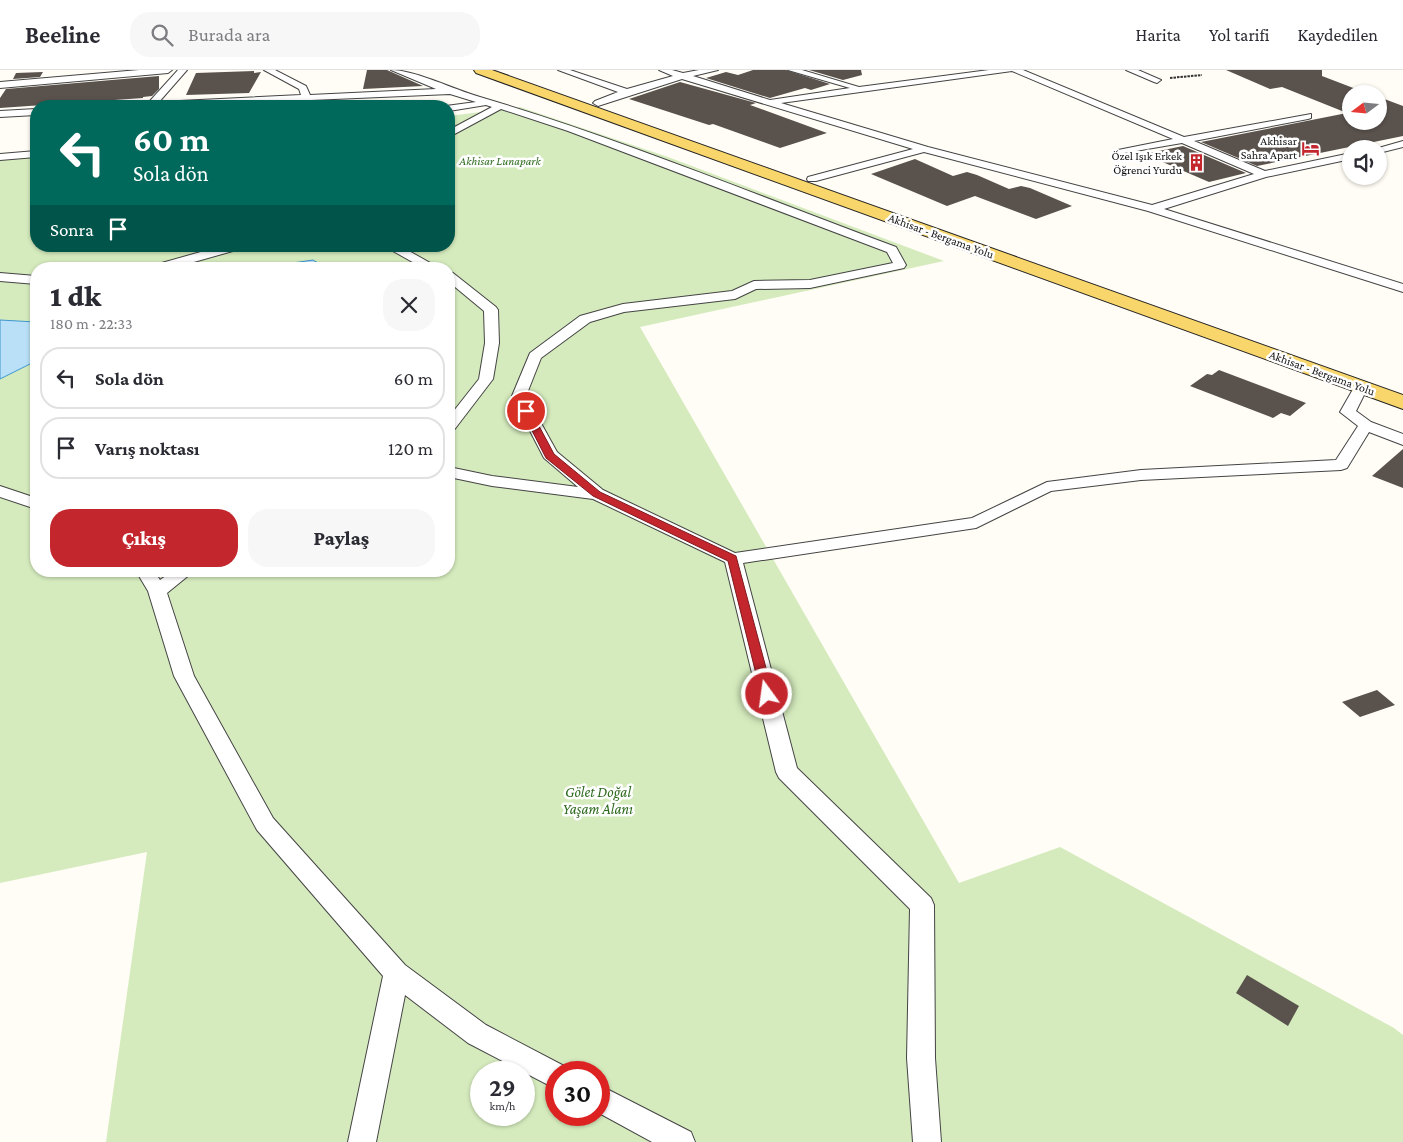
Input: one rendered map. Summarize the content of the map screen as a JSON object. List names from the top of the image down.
{
  "streets": {
    "main road": ["Akhisar - Bergama Yolu"]
  },
  "parks": ["Akhisar Lunapark", "Gölet Doğal Yaşam Alanı"],
  "places": {
    "hotel": ["Akhisar Sahra Apart"],
    "building": ["Özel Işık Erkek Öğrenci Yurdu"]
  },
  "north": "left",
  "page": {
    "header": "Beeline",
    "search": "Burada ara",
    "nav": ["Harita", "Yol tarifi", "Kaydedilen"],
    "turn": ["60 m", "Sola dön"],
    "then": "Sonra",
    "heading": ["1 dk", "180 m · 22:33"],
    "list": [
      {
        "name": "Sola dön",
        "value": "60 m"
      },
      {
        "name": "Varış noktası",
        "value": "120 m"
      }
    ],
    "buttons": ["Çıkış", "Paylaş"],
    "speed": "29 km/h",
    "limit": "30"
  }
}
